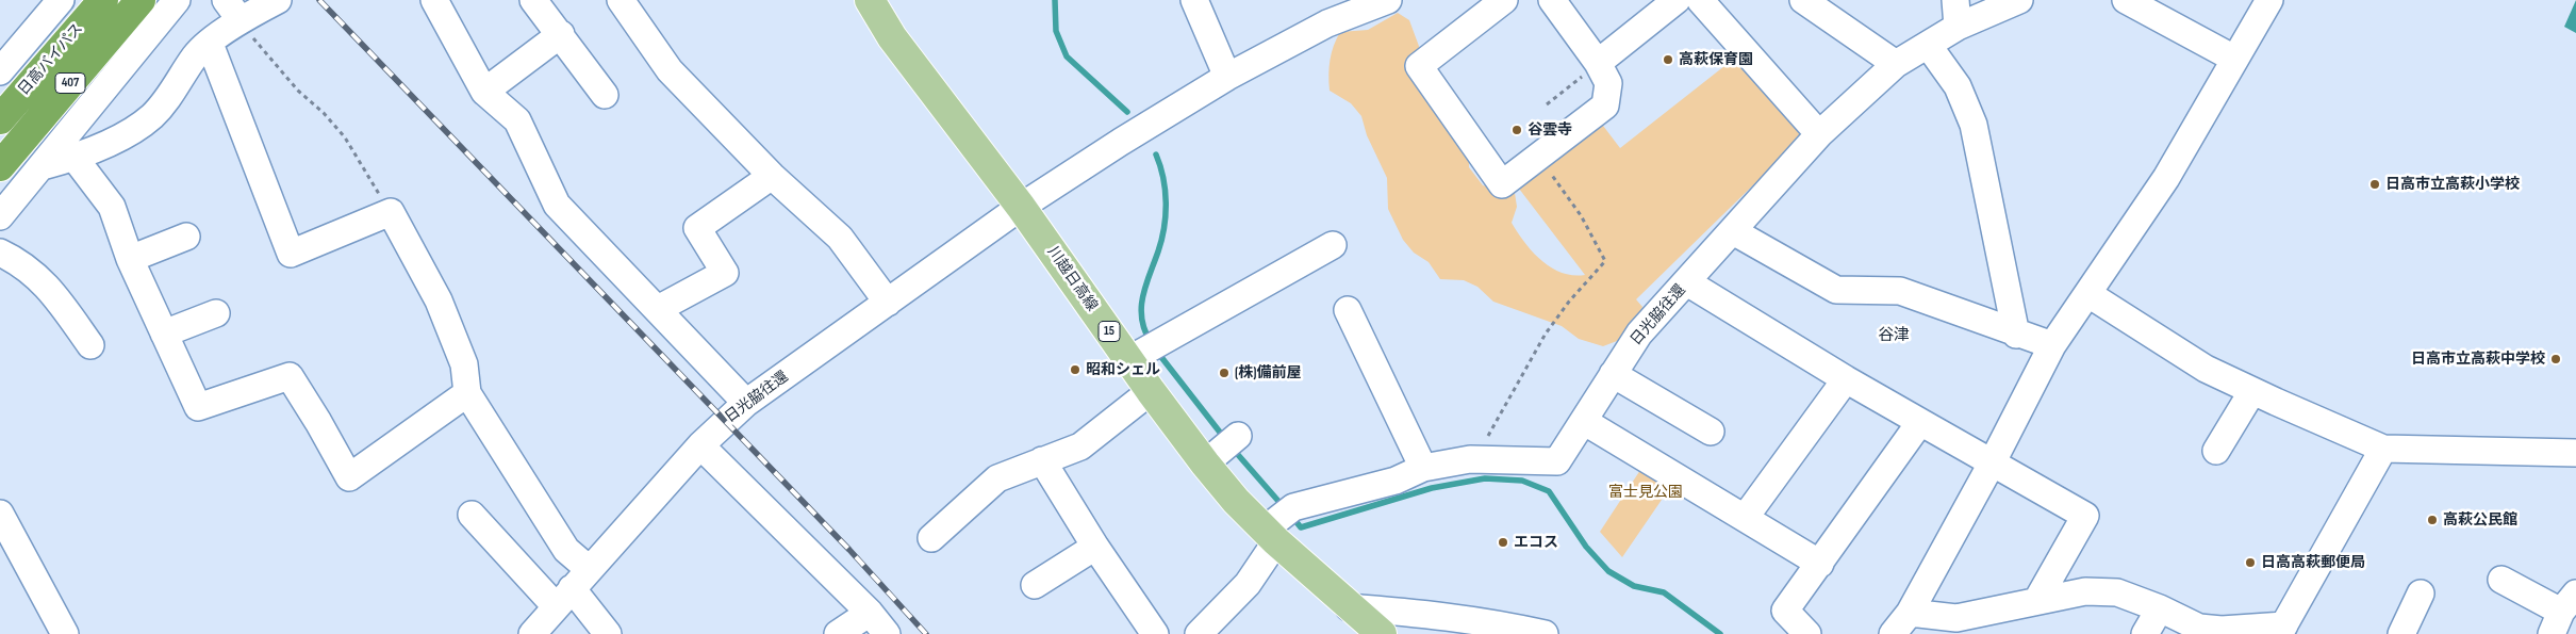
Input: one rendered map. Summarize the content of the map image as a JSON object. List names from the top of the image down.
{
  "streets": {
    "highway": ["日高バイパス", "407"],
    "main road": ["川越日高線", "15"],
    "street": ["日光脇往還"]
  },
  "crossings": [
    ["川越日高線", "日光脇往還"]
  ],
  "districts": ["谷津"],
  "parks": ["富士見公園"],
  "places": [
    "高萩保育園",
    "谷雲寺",
    "日高市立高萩小学校",
    "日高市立高萩中学校",
    "昭和シェル",
    "(株)備前屋",
    "高萩公民館",
    "エコス",
    "日高高萩郵便局"
  ]
}
